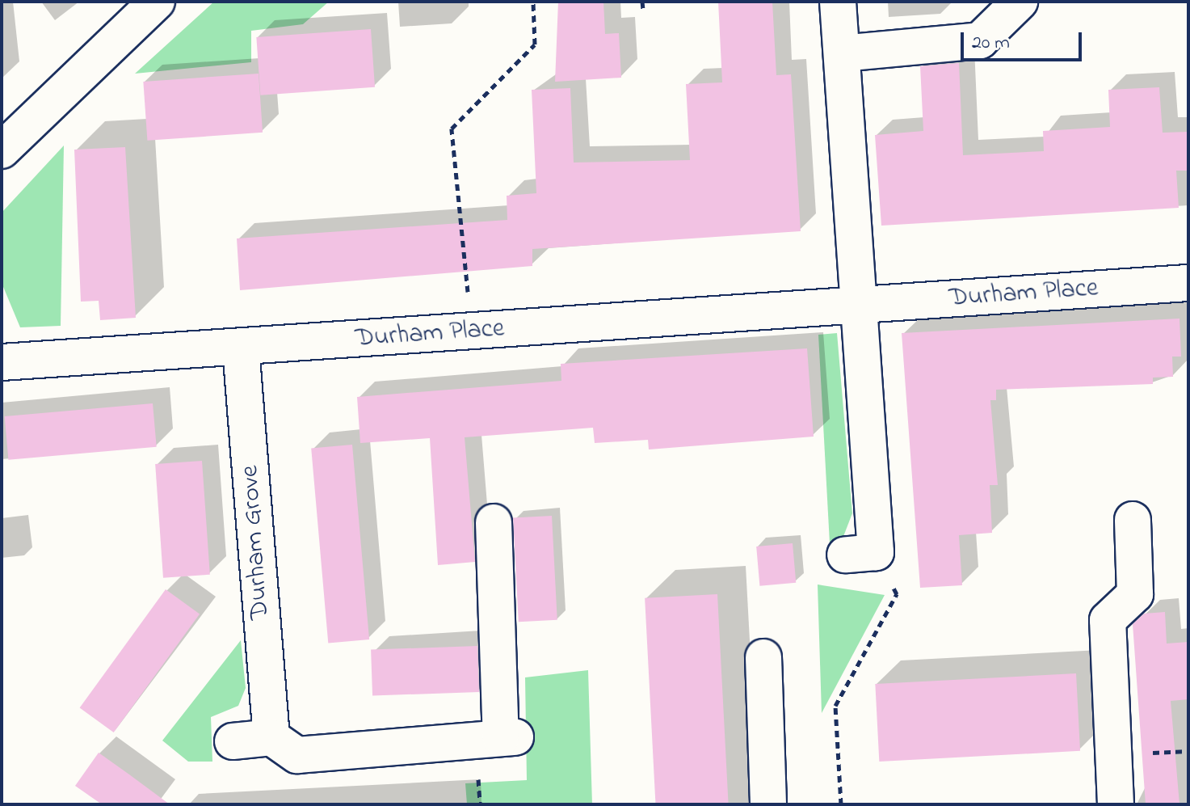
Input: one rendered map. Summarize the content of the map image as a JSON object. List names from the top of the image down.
{
  "streets": {
    "street": ["Durham Place", "Durham Grove"]
  },
  "crossings": [
    ["Durham Place", "Durham Grove"]
  ],
  "scale_bar": "20 m"
}
